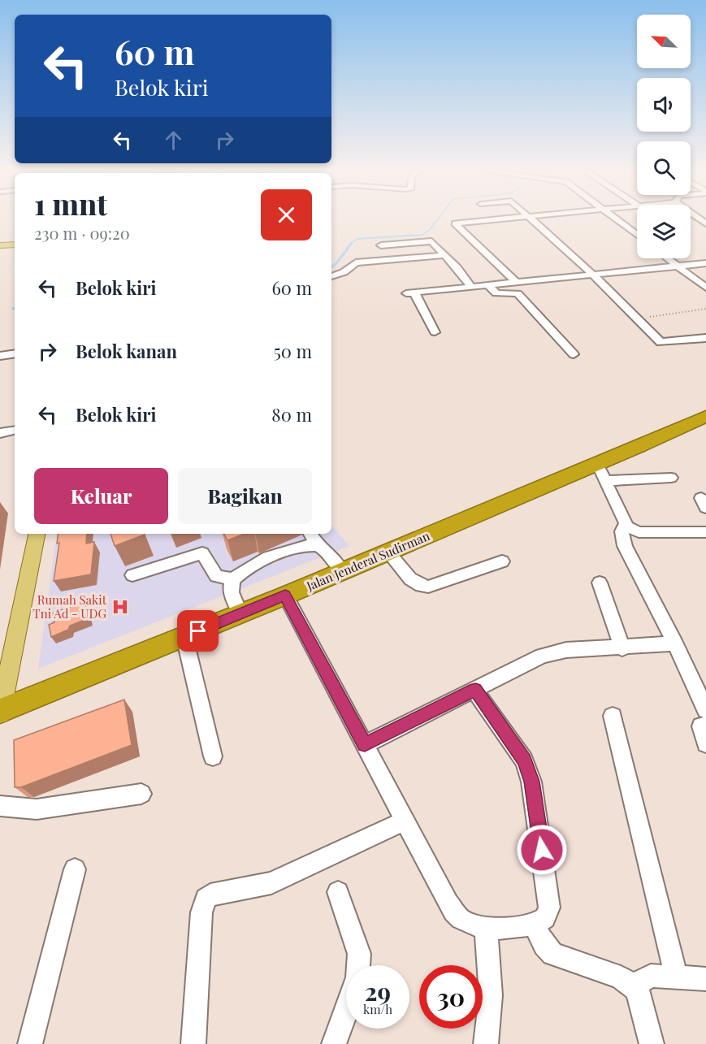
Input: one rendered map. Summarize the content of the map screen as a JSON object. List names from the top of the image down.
{
  "streets": {
    "highway": ["Jalan Jenderal Sudirman"]
  },
  "places": {
    "hospital": ["Rumah Sakit Tni Ad - UDG"]
  },
  "north": "top left",
  "page": {
    "turn": ["60 m", "Belok kiri"],
    "heading": ["1 mnt", "230 m · 09:20"],
    "list": [
      {
        "name": "Belok kiri",
        "value": "60 m"
      },
      {
        "name": "Belok kanan",
        "value": "50 m"
      },
      {
        "name": "Belok kiri",
        "value": "80 m"
      }
    ],
    "buttons": ["Keluar", "Bagikan"],
    "speed": "29 km/h",
    "limit": "30"
  }
}
